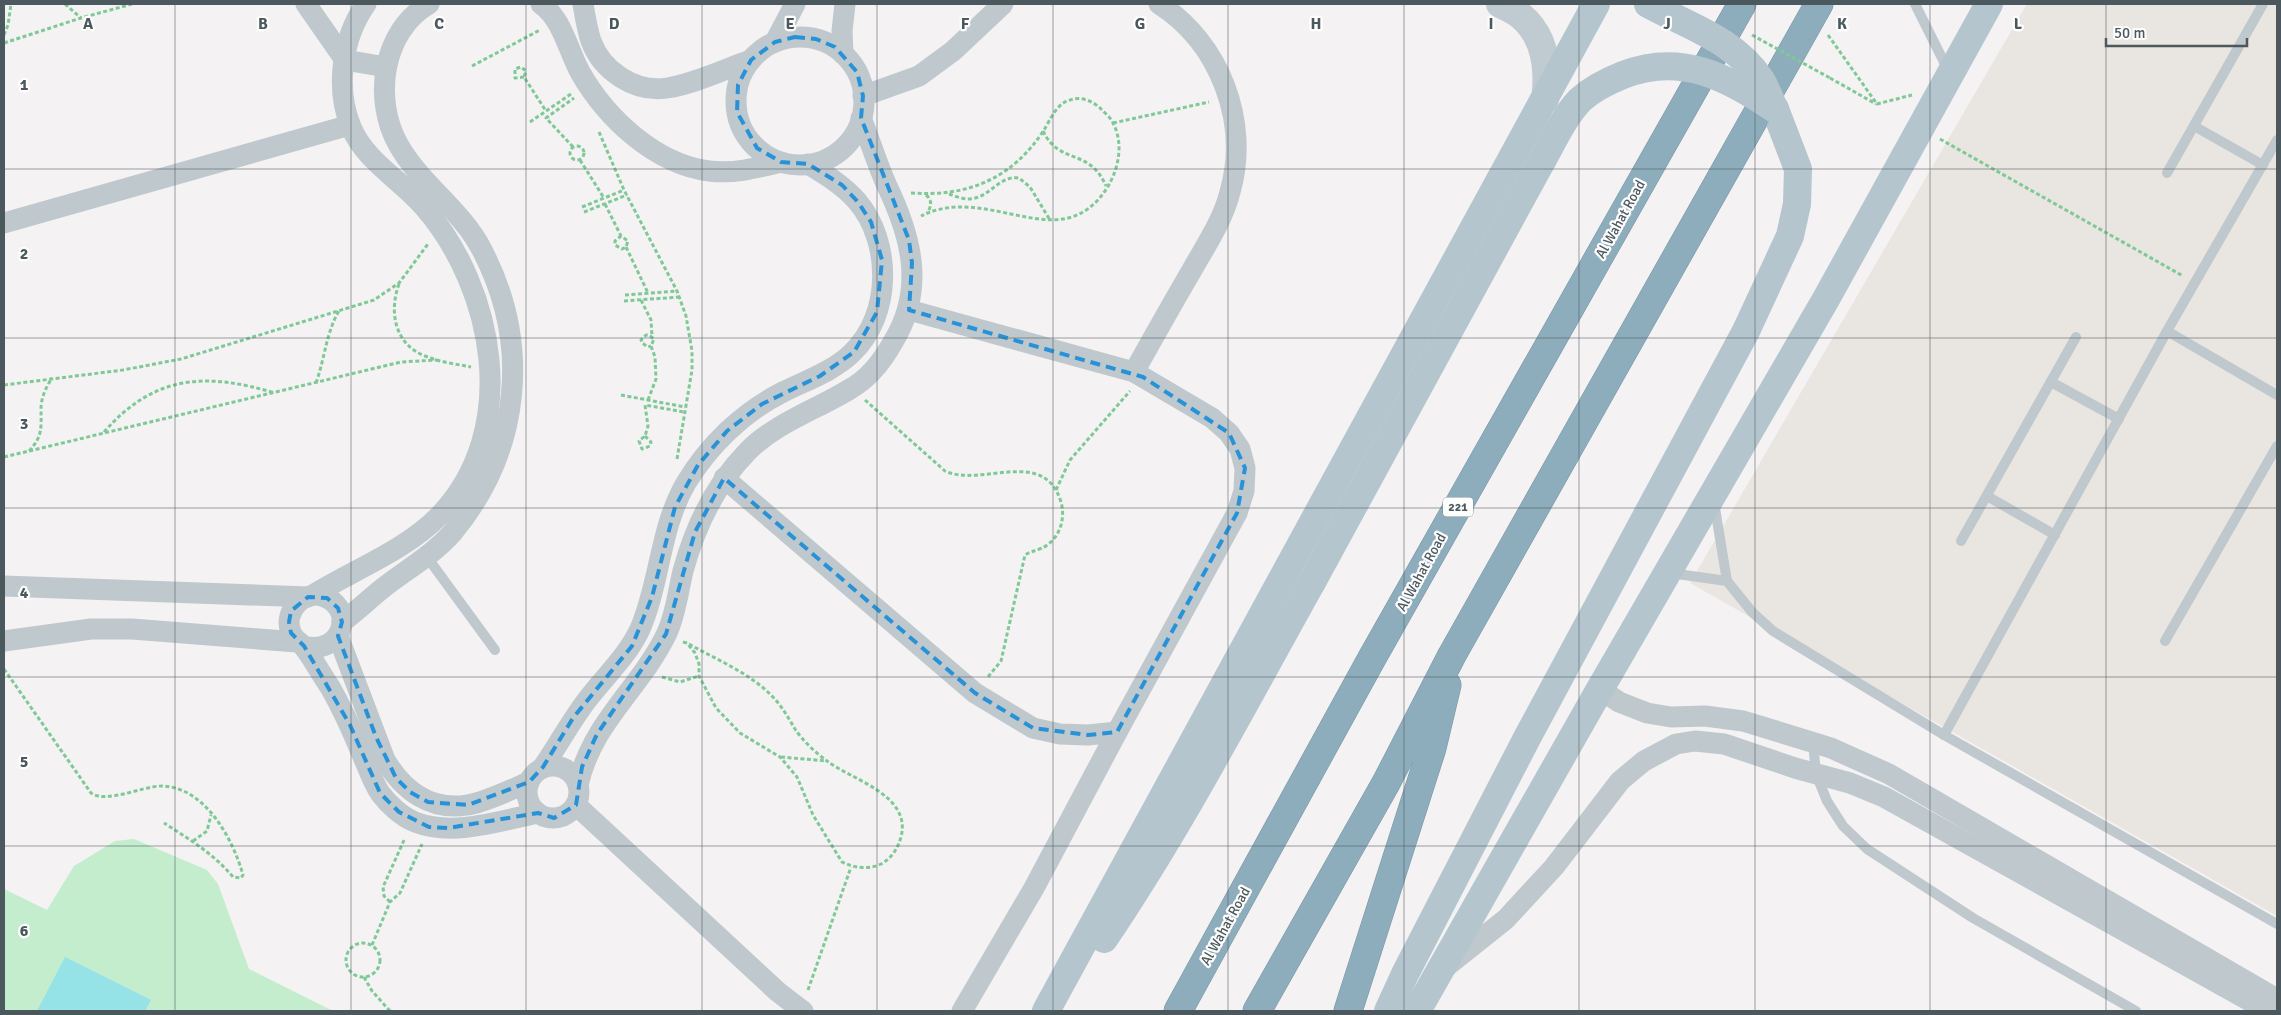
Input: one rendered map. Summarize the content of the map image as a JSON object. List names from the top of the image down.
{
  "streets": {
    "highway": ["Al Wahat Road", "221"]
  },
  "scale_bar": "50 m",
  "grid": {
    "columns": [
      "A",
      "B",
      "C",
      "D",
      "E",
      "F",
      "G",
      "H",
      "I",
      "J",
      "K",
      "L"
    ],
    "rows": [
      "1",
      "2",
      "3",
      "4",
      "5",
      "6"
    ]
  }
}
